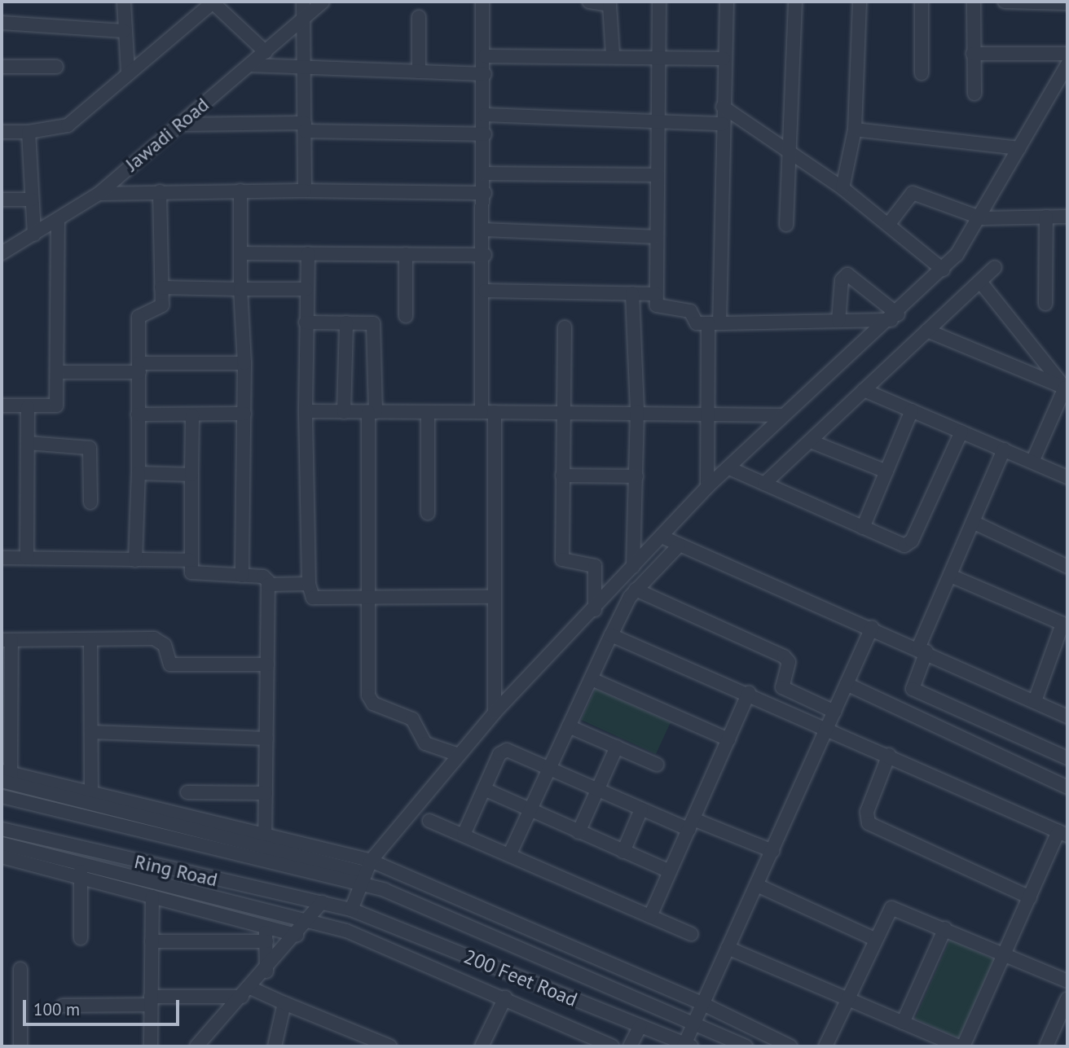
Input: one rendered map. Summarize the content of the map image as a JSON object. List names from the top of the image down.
{
  "streets": {
    "street": ["Jawadi Road", "Ring Road", "200 Feet Road"]
  },
  "crossings": [
    ["Ring Road", "200 Feet Road"]
  ],
  "scale_bar": "100 m"
}
